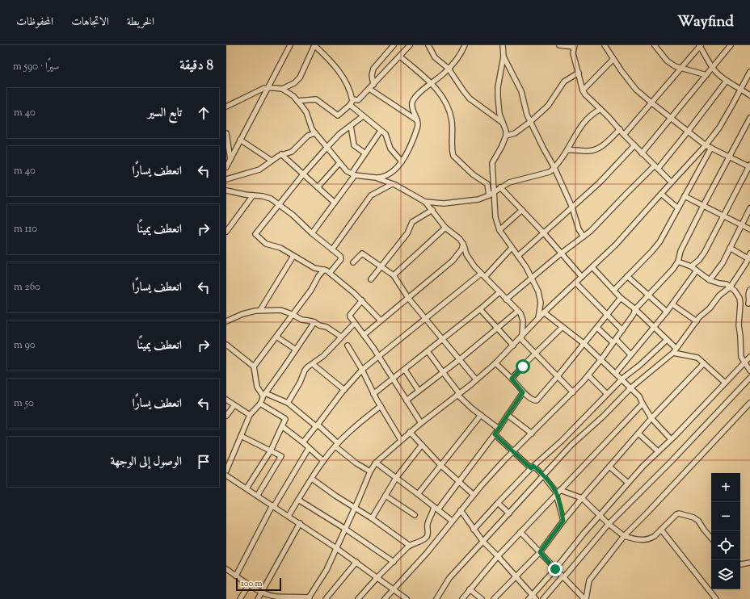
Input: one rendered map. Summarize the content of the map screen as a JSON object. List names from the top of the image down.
{
  "scale_bar": "100 m",
  "page": {
    "header": "Wayfind",
    "nav": ["الخريطة", "الاتجاهات", "المحفوظات"],
    "heading": ["8 دقيقة", "سيرًا · 590 m"],
    "list": [
      ["تابع السير", "40 m"],
      ["انعطف يسارًا", "40 m"],
      ["انعطف يمينًا", "110 m"],
      ["انعطف يسارًا", "260 m"],
      ["انعطف يمينًا", "90 m"],
      ["انعطف يسارًا", "50 m"],
      "الوصول إلى الوجهة"
    ],
    "map_buttons": ["+", "−"],
    "scale": "100 m"
  }
}
